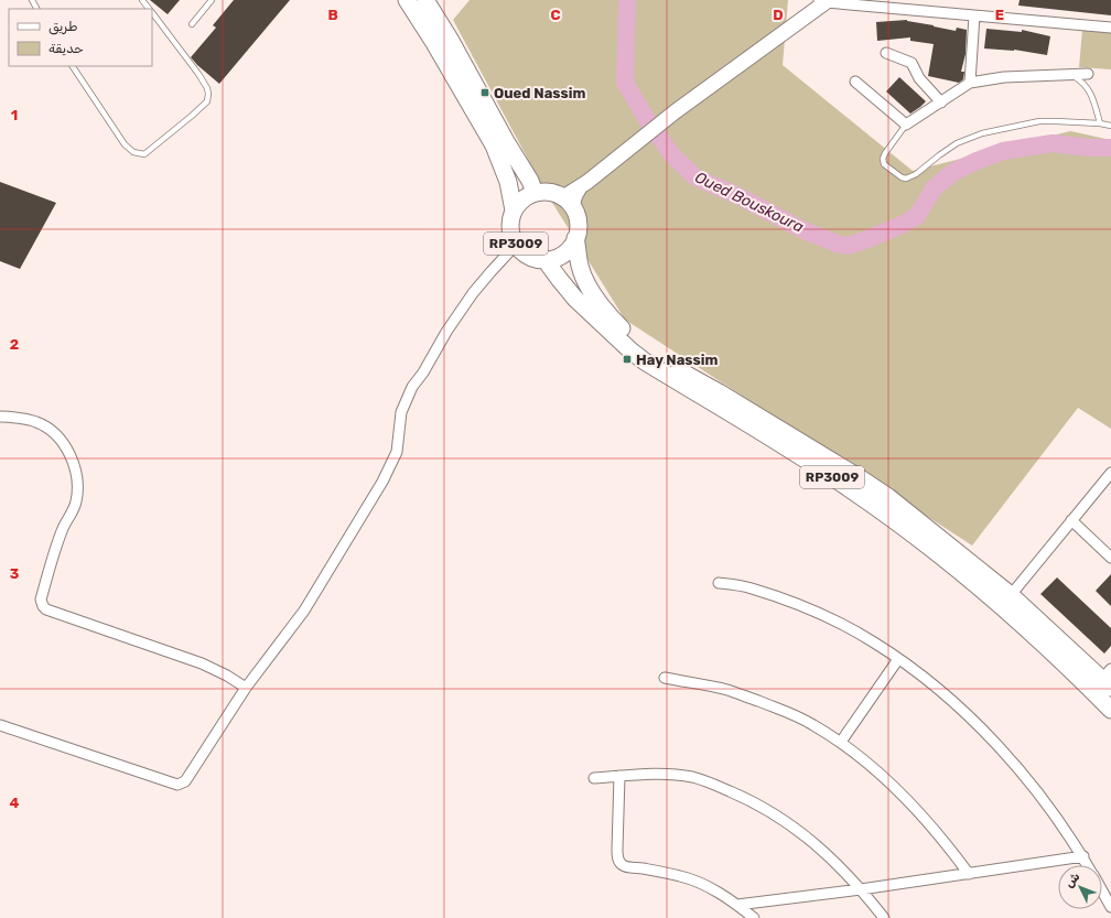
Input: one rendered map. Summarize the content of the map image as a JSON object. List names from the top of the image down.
{
  "streets": {
    "main road": ["RP3009"]
  },
  "water": ["Oued Bouskoura"],
  "places": {
    "transit": ["Oued Nassim", "Hay Nassim"]
  },
  "legend": ["طريق", "حديقة"],
  "north": "top left",
  "grid": {
    "columns": [
      "B",
      "C",
      "D",
      "E"
    ],
    "rows": [
      "1",
      "2",
      "3",
      "4"
    ]
  }
}
